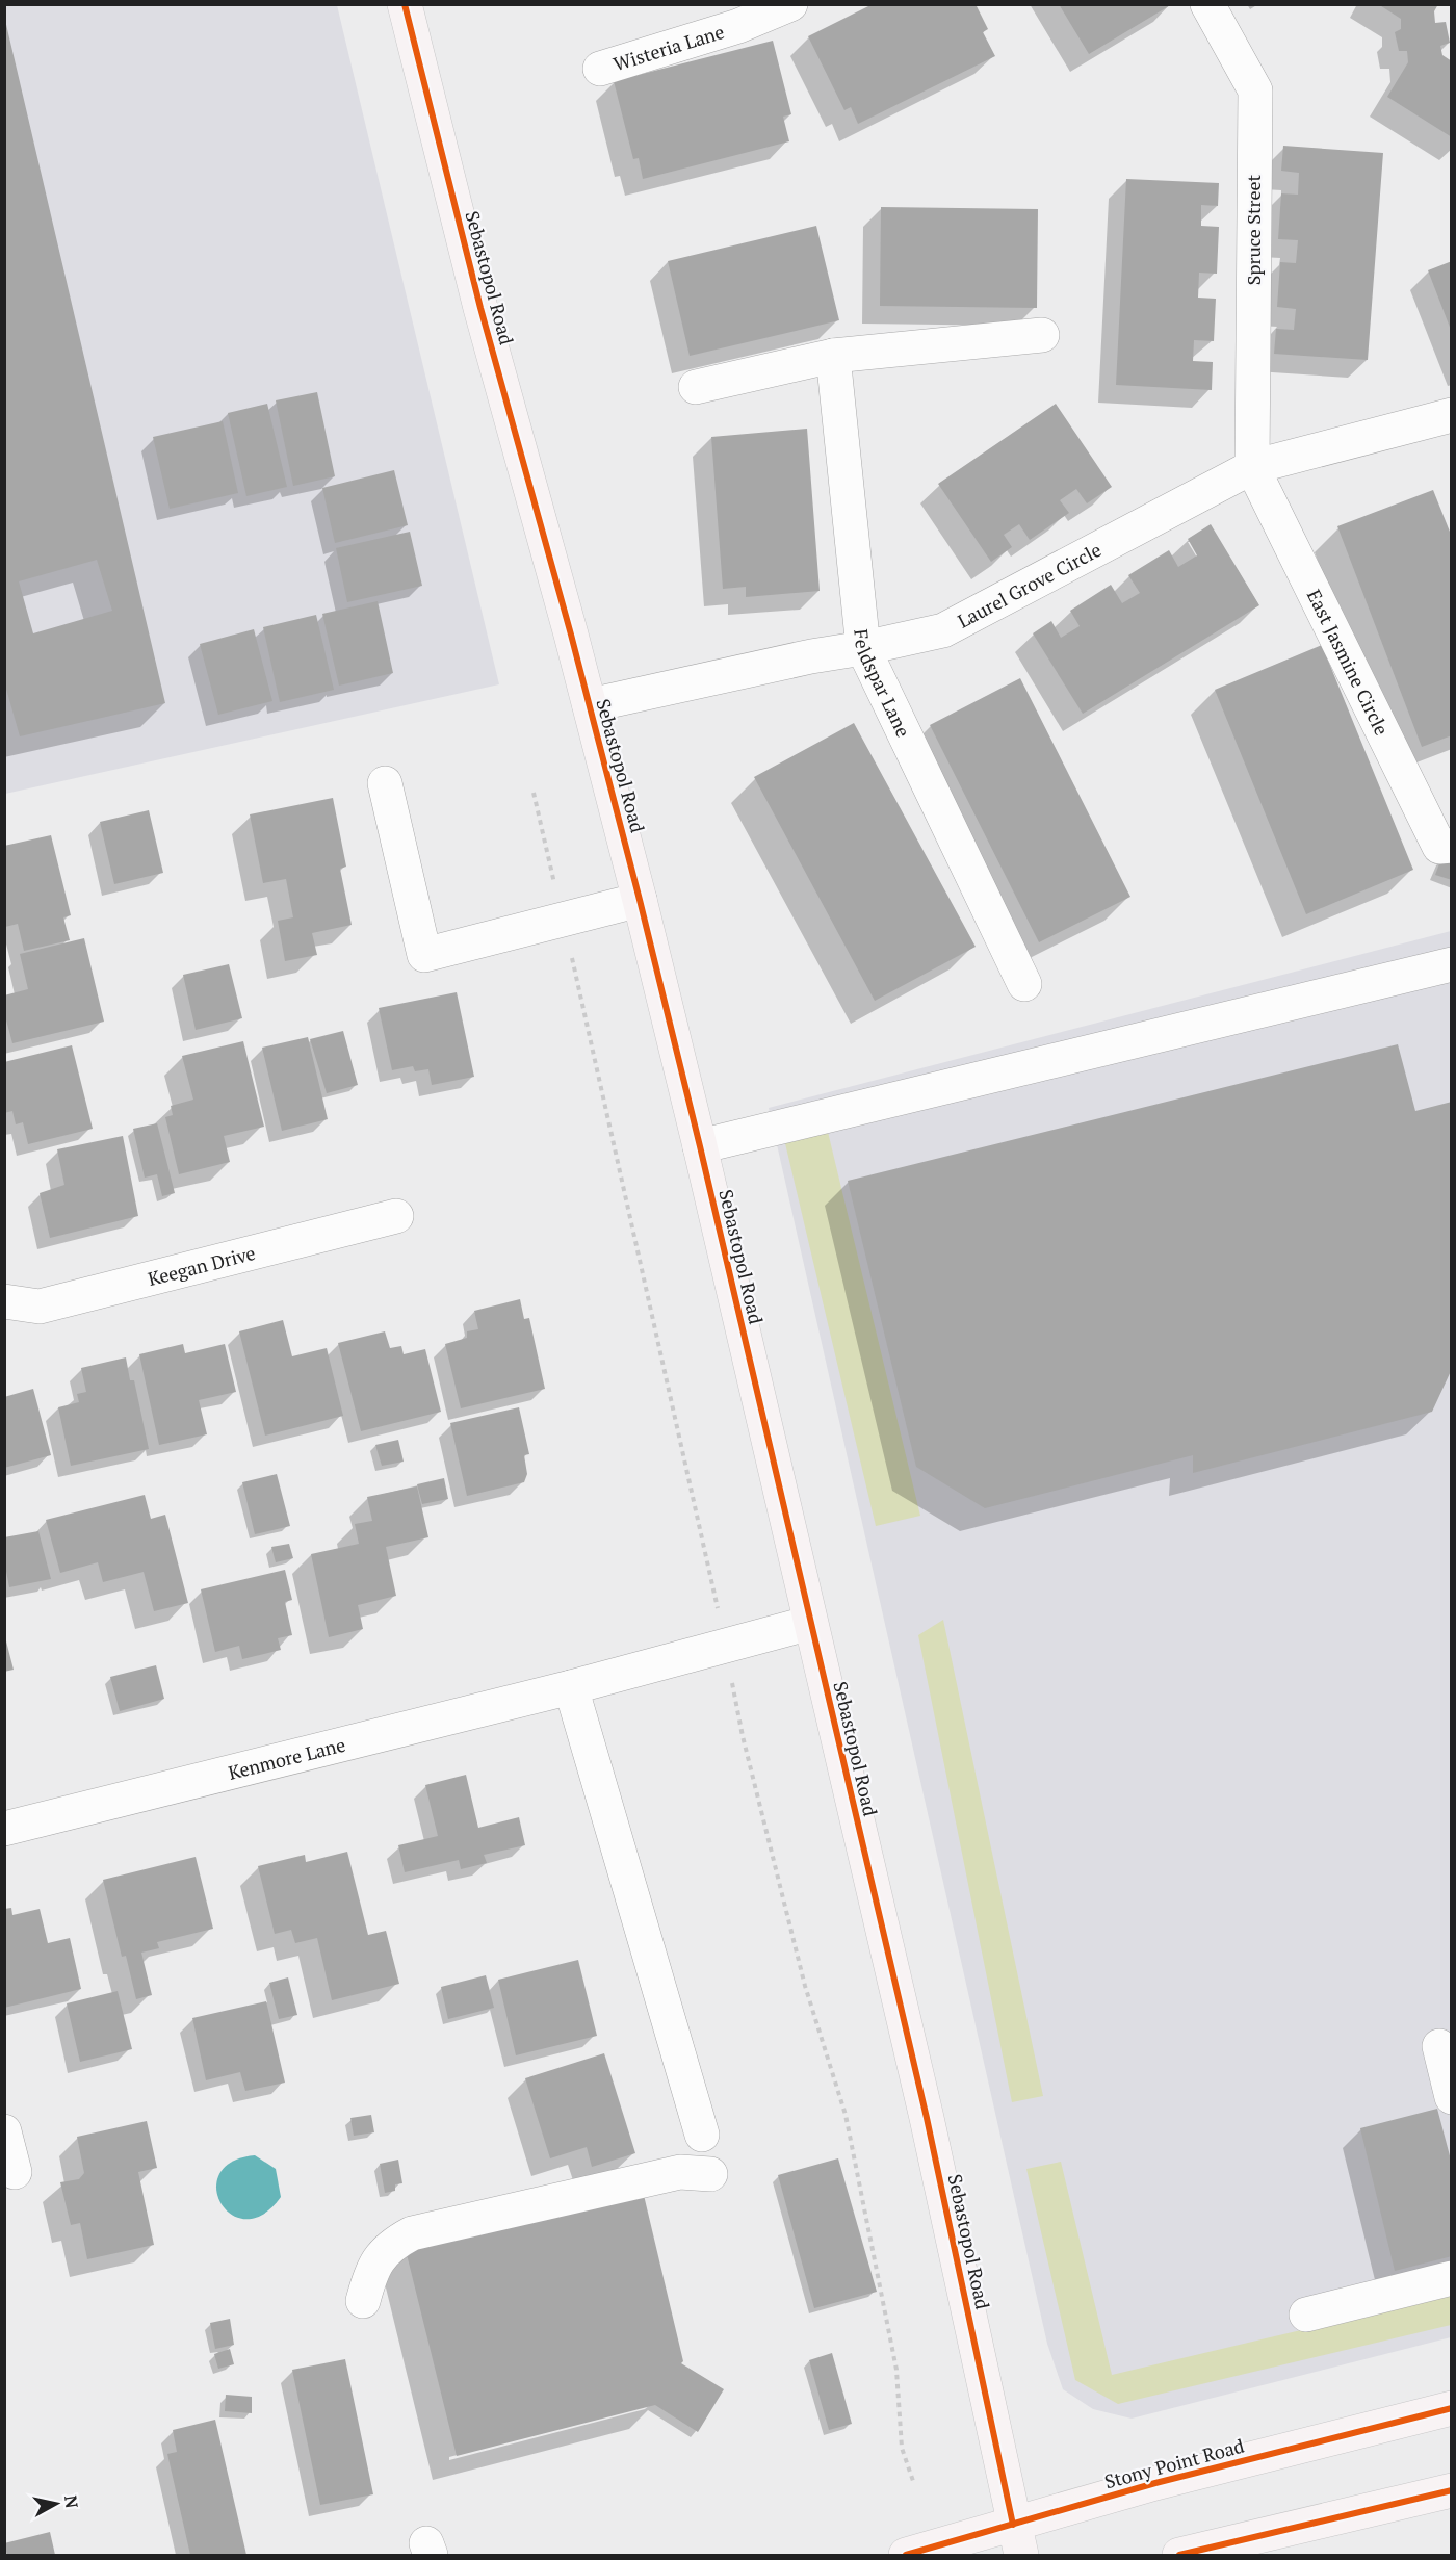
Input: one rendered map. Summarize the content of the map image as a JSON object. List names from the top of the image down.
{
  "streets": {
    "main road": ["Sebastopol Road", "Stony Point Road"],
    "street": [
      "Wisteria Lane",
      "Spruce Street",
      "Laurel Grove Circle",
      "East Jasmine Circle",
      "Feldspar Lane",
      "Keegan Drive",
      "Kenmore Lane"
    ]
  },
  "crossings": [
    ["Spruce Street", "Laurel Grove Circle"],
    ["Spruce Street", "East Jasmine Circle"],
    ["Sebastopol Road", "Laurel Grove Circle"],
    ["Sebastopol Road", "Kenmore Lane"],
    ["Sebastopol Road", "Stony Point Road"],
    ["Laurel Grove Circle", "East Jasmine Circle"],
    ["Laurel Grove Circle", "Feldspar Lane"]
  ],
  "north": "right"
}
